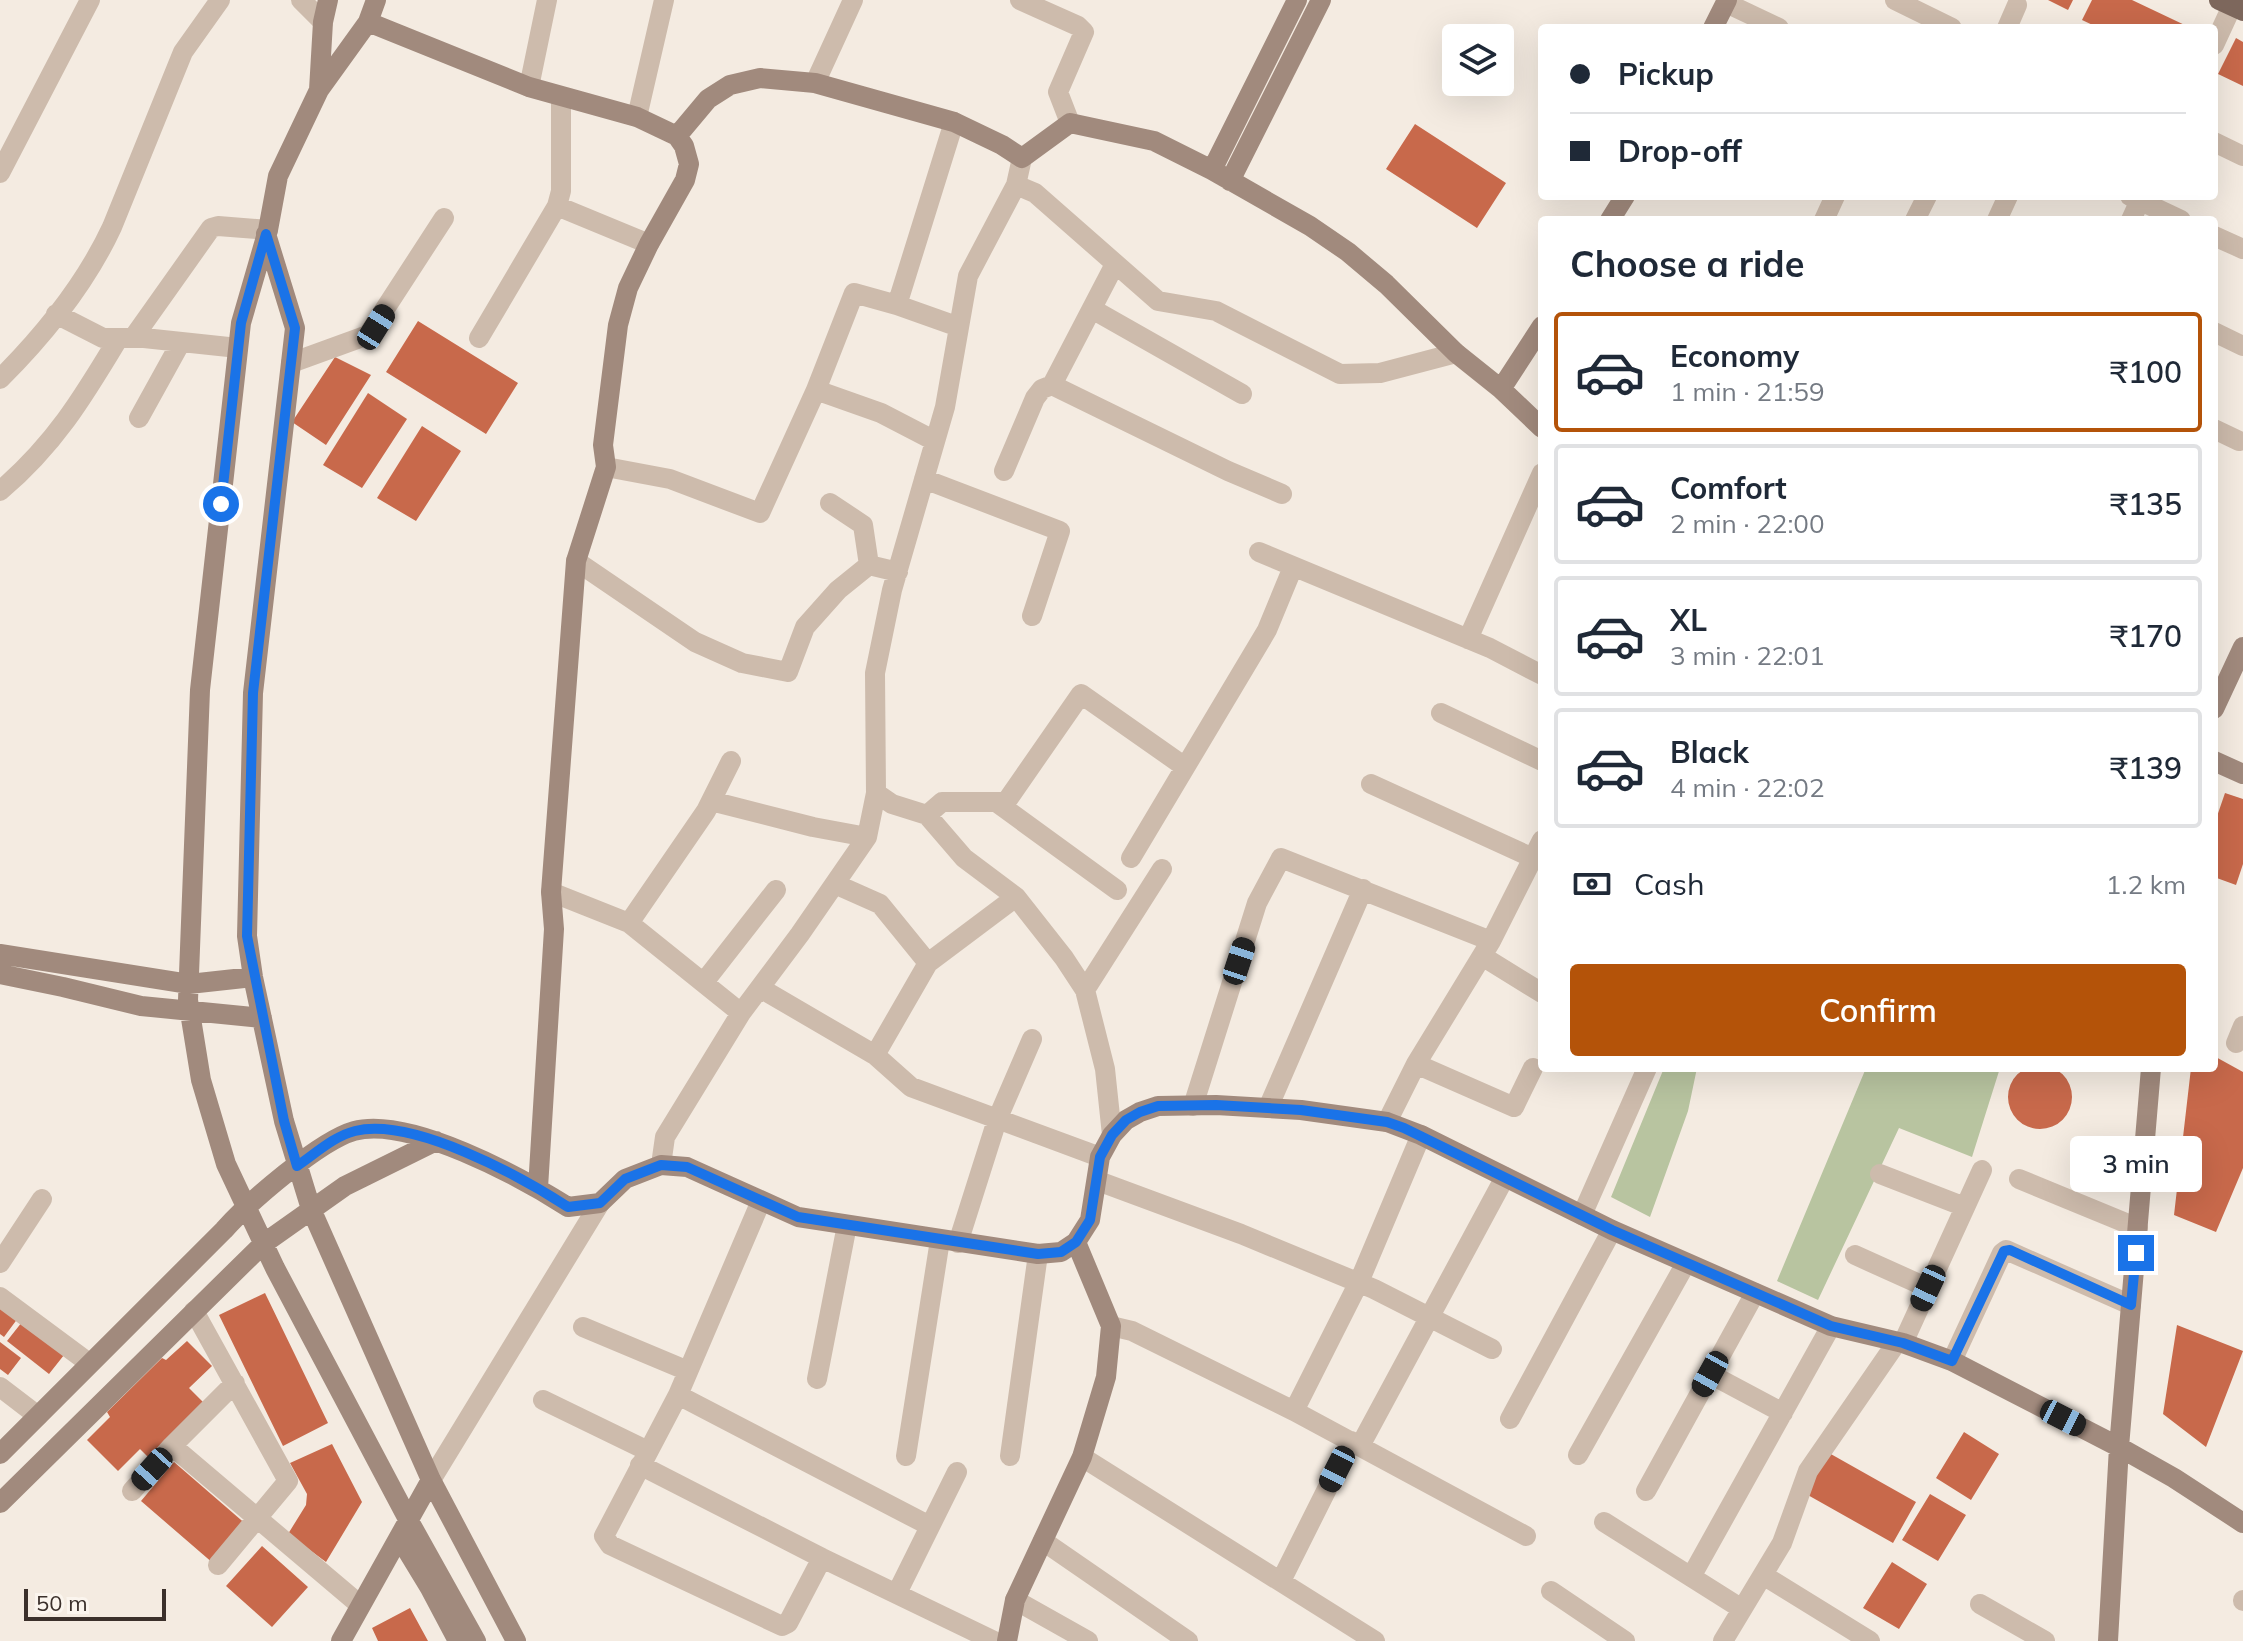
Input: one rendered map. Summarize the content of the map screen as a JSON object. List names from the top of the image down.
{
  "scale_bar": "50 m",
  "page": {
    "banner": ["Pickup", "Drop-off"],
    "heading": "Choose a ride",
    "list": [
      {
        "name": "Economy",
        "note": "1 min · 21:59",
        "value": "₹100"
      },
      {
        "name": "Comfort",
        "note": "2 min · 22:00",
        "value": "₹135"
      },
      {
        "name": "XL",
        "note": "3 min · 22:01",
        "value": "₹170"
      },
      {
        "name": "Black",
        "note": "4 min · 22:02",
        "value": "₹139"
      }
    ],
    "pay": ["Cash", "1.2 km"],
    "buttons": "Confirm",
    "bubble": "3 min",
    "scale": "50 m"
  }
}
